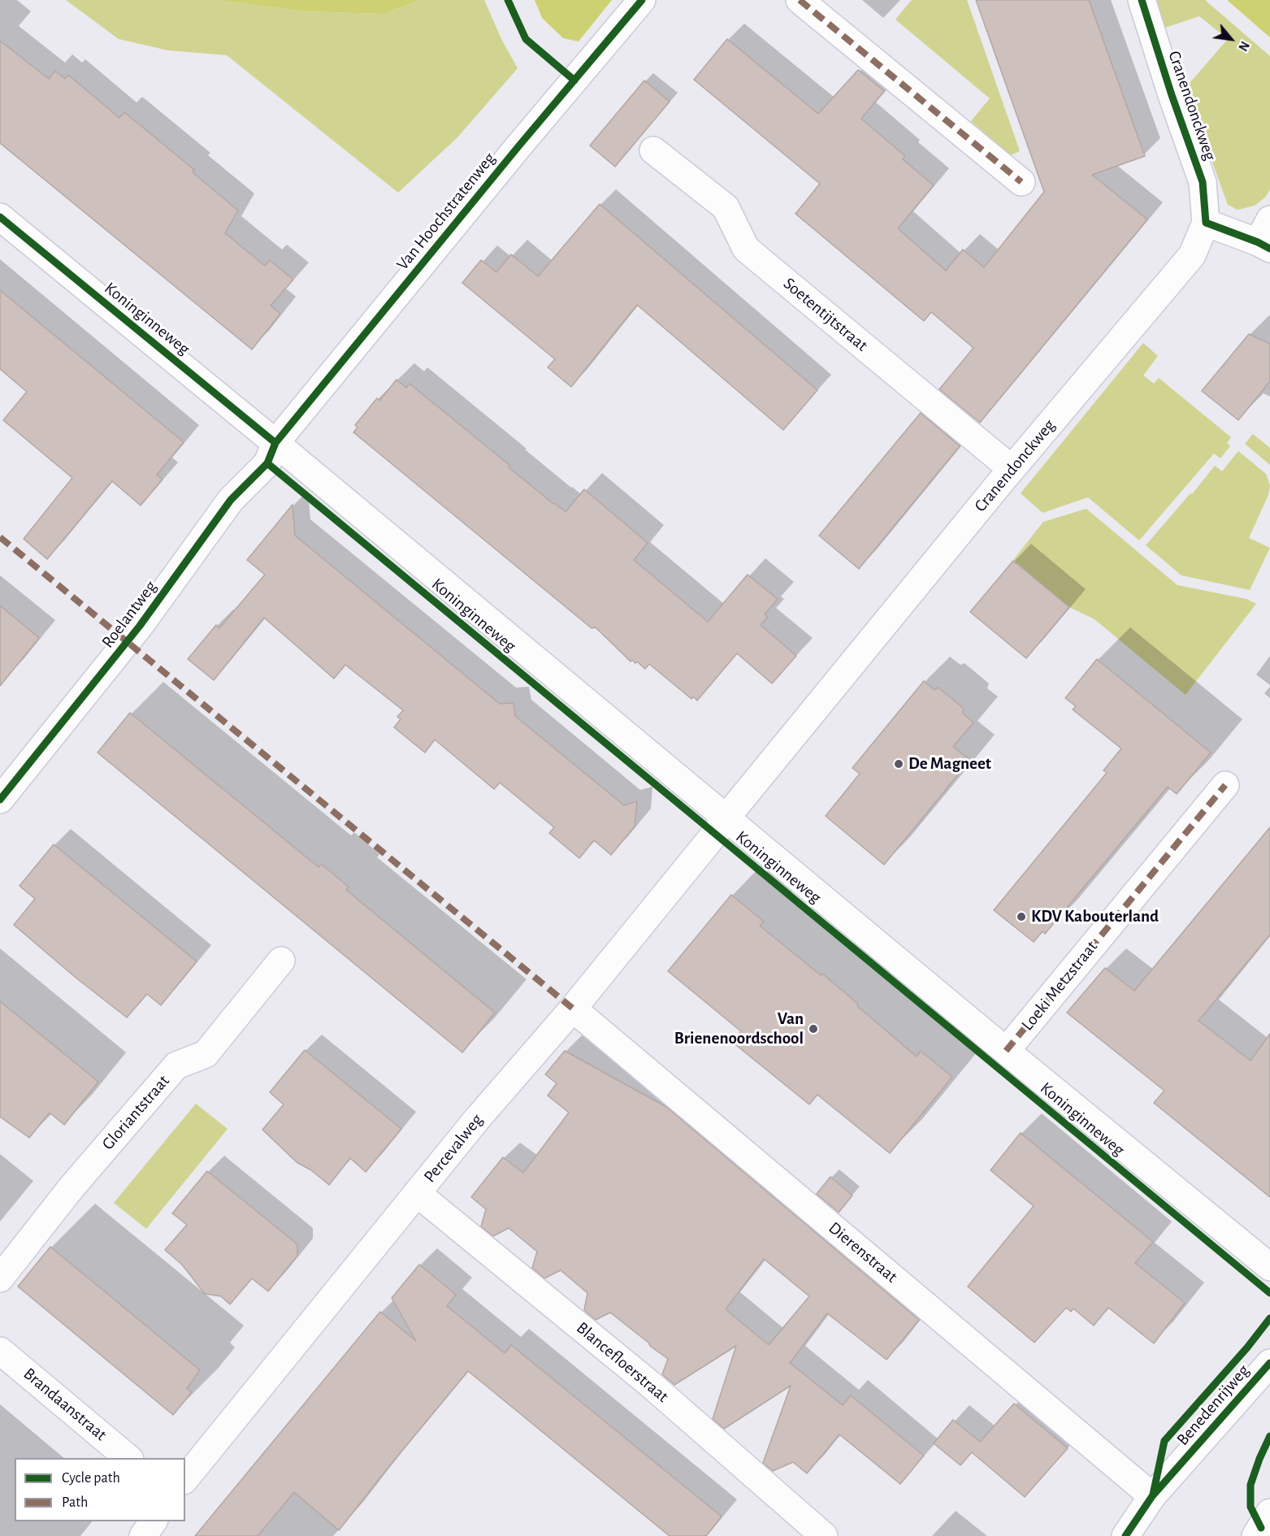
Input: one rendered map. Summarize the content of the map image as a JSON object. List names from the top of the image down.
{
  "streets": {
    "street": [
      "Cranendonckweg",
      "Van Hoochstratenweg",
      "Soetentijtstraat",
      "Koninginneweg",
      "Roelantweg",
      "Loeki Metzstraat",
      "Gloriantstraat",
      "Percevalweg",
      "Dierenstraat",
      "Blancefloerstraat",
      "Brandaanstraat",
      "Benedenrijweg"
    ]
  },
  "crossings": [
    ["Cranendonckweg", "Soetentijtstraat"],
    ["Cranendonckweg", "Koninginneweg"],
    ["Cranendonckweg", "Percevalweg"],
    ["Van Hoochstratenweg", "Koninginneweg"],
    ["Van Hoochstratenweg", "Roelantweg"],
    ["Koninginneweg", "Roelantweg"],
    ["Koninginneweg", "Loeki Metzstraat"],
    ["Koninginneweg", "Percevalweg"],
    ["Percevalweg", "Dierenstraat"],
    ["Percevalweg", "Blancefloerstraat"],
    ["Dierenstraat", "Benedenrijweg"]
  ],
  "places": ["De Magneet", "KDV Kabouterland", "Van Brienenoordschool"],
  "legend": ["Cycle path", "Path"],
  "north": "bottom right"
}
